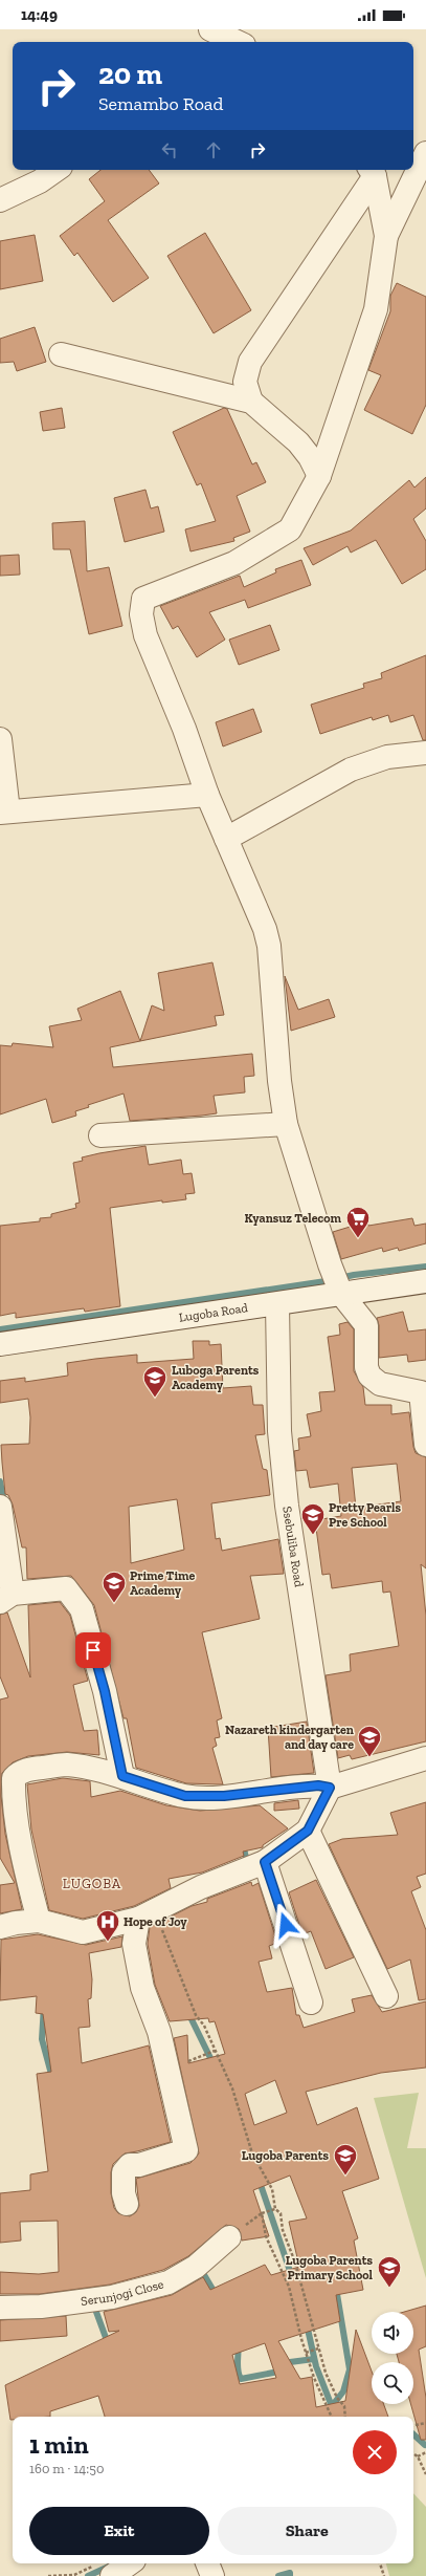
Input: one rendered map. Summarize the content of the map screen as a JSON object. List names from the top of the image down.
{
  "streets": {
    "street": ["Lugoba Road", "Ssebuliba Road", "Serunjogi Close"]
  },
  "crossings": [
    ["Lugoba Road", "Ssebuliba Road"]
  ],
  "districts": ["LUGOBA"],
  "places": {
    "supermarket": ["Kyansuz Telecom"],
    "school or university": [
      "Luboga Parents Academy",
      "Pretty Pearls Pre School",
      "Prime Time Academy",
      "Nazareth kindergarten and day care",
      "Lugoba Parents",
      "Lugoba Parents Primary School"
    ],
    "hospital": ["Hope of Joy"]
  },
  "page": {
    "status": "14:49",
    "turn": ["20 m", "Semambo Road"],
    "heading": ["1 min", "160 m · 14:50"],
    "buttons": ["Exit", "Share"]
  }
}
